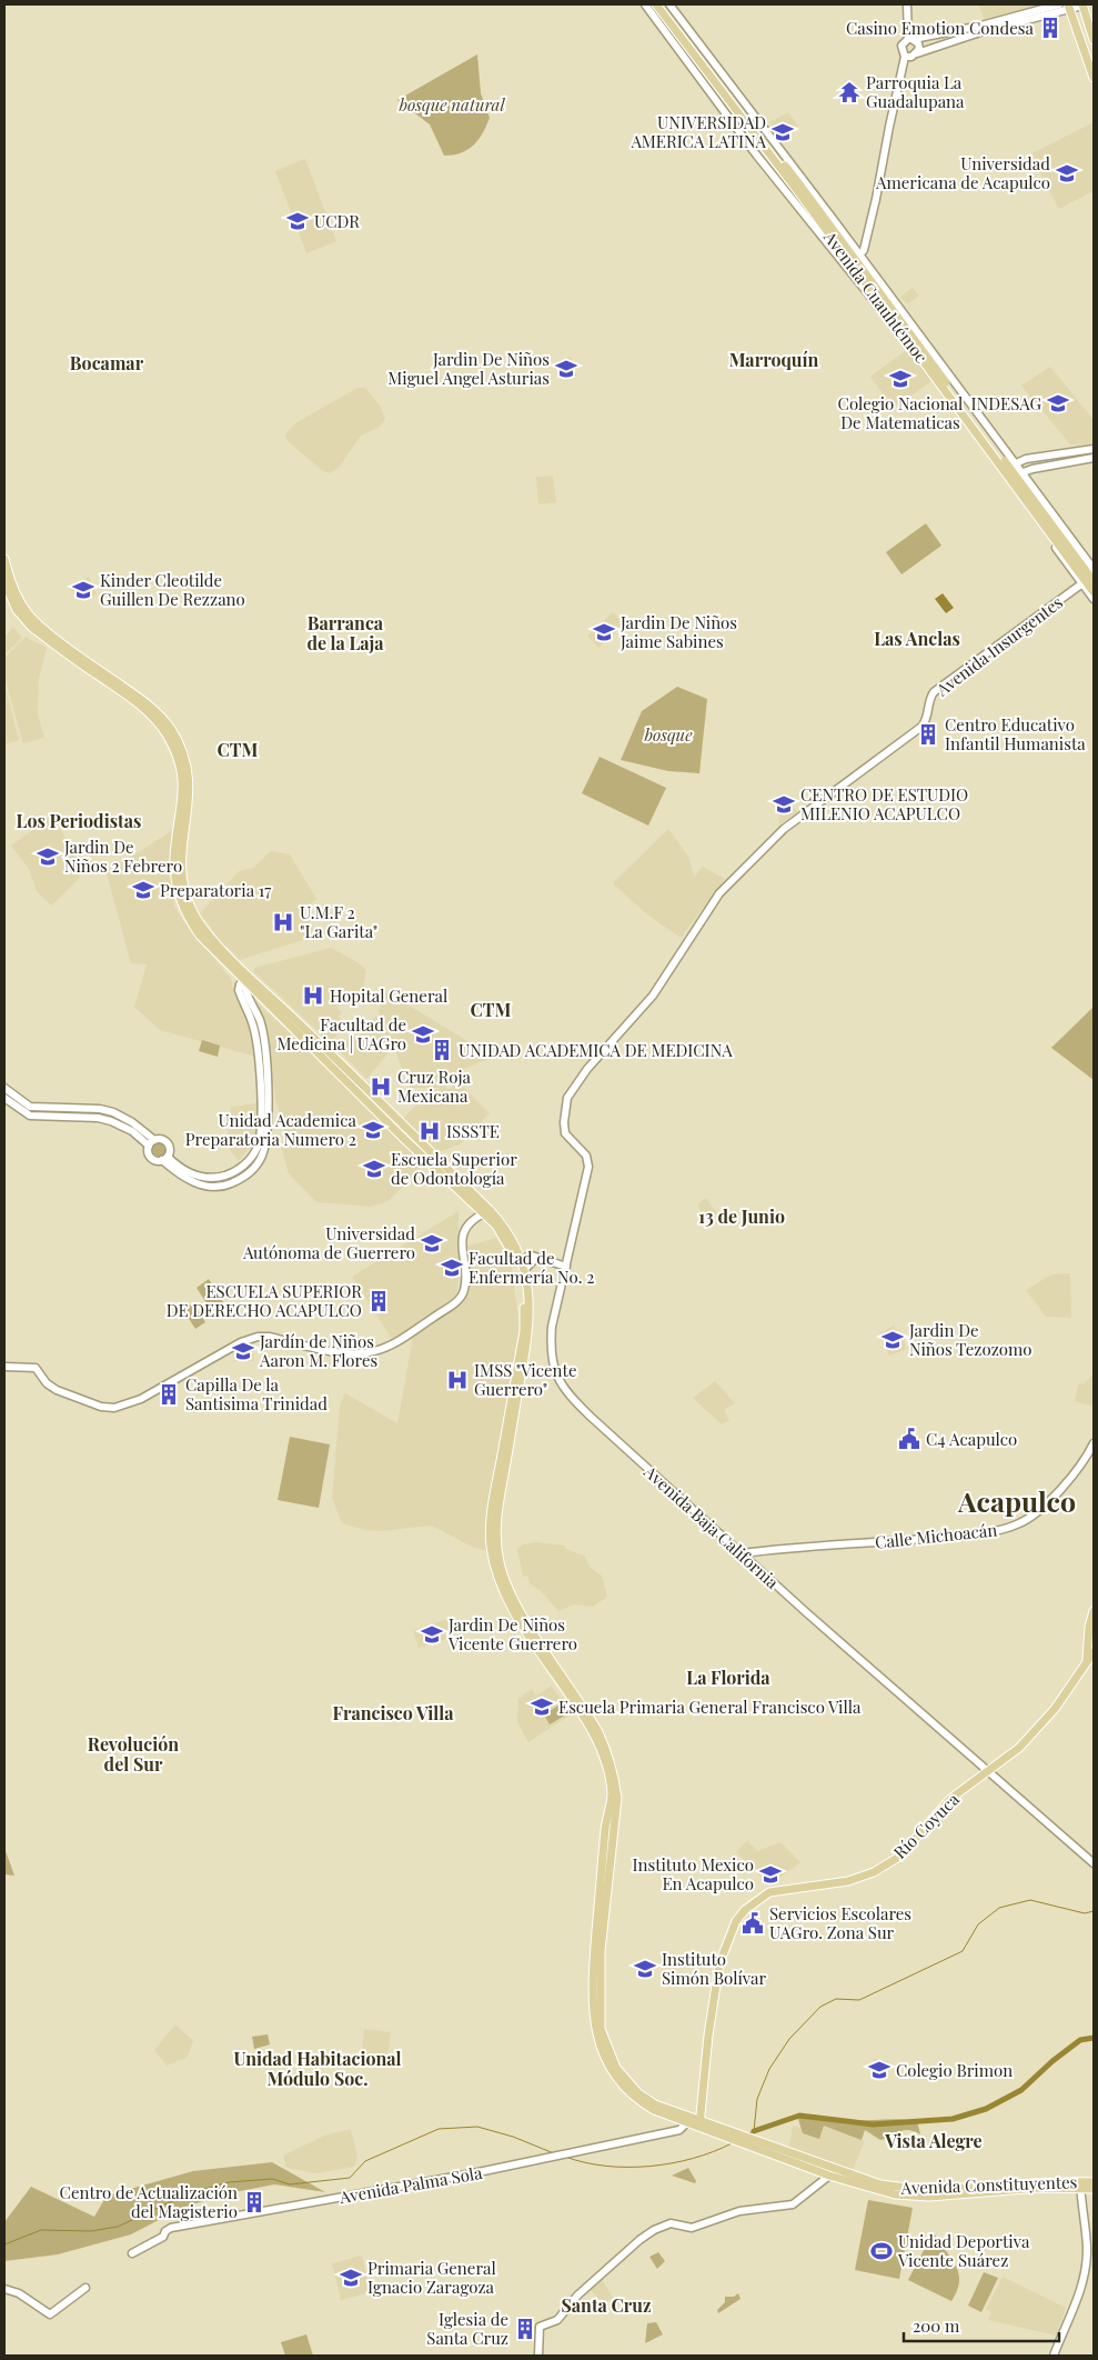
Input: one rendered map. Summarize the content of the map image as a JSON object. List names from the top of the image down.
{
  "streets": {
    "main road": ["Avenida Cuauhtémoc", "Río Coyuca", "Avenida Constituyentes"],
    "street": [
      "Avenida Insurgentes",
      "Avenida Baja California",
      "Calle Michoacán",
      "Avenida Palma Sola"
    ]
  },
  "crossings": [
    ["Avenida Insurgentes", "Avenida Baja California"],
    ["Avenida Baja California", "Calle Michoacán"],
    ["Avenida Baja California", "Río Coyuca"],
    ["Río Coyuca", "Avenida Constituyentes"],
    ["Avenida Palma Sola", "Avenida Constituyentes"]
  ],
  "districts": [
    "Marroquín",
    "Bocamar",
    "Barranca de la Laja",
    "Las Anclas",
    "CTM",
    "Los Periodistas",
    "CTM",
    "13 de Junio",
    "Acapulco",
    "La Florida",
    "Francisco Villa",
    "Revolución del Sur",
    "Unidad Habitacional Módulo Soc.",
    "Vista Alegre",
    "Santa Cruz"
  ],
  "parks": ["bosque natural", "bosque"],
  "places": {
    "building": [
      "Casino Emotion Condesa",
      "Centro Educativo Infantil Humanista",
      "UNIDAD ACADEMICA DE MEDICINA",
      "ESCUELA SUPERIOR DE DERECHO ACAPULCO",
      "Capilla De la Santisima Trinidad",
      "Centro de Actualización del Magisterio",
      "Iglesia de Santa Cruz"
    ],
    "temple": ["Parroquia La Guadalupana"],
    "school or university": [
      "UNIVERSIDAD AMERICA LATINA",
      "Universidad Americana de Acapulco",
      "UCDR",
      "Jardin De Niños Miguel Angel Asturias",
      "Colegio Nacional De Matematicas",
      "INDESAG",
      "Kinder Cleotilde Guillen De Rezzano",
      "Jardin De Niños Jaime Sabines",
      "CENTRO DE ESTUDIO MILENIO ACAPULCO",
      "Jardin De Niños 2 Febrero",
      "Preparatoria 17",
      "Facultad de Medicina | UAGro",
      "Unidad Academica Preparatoria Numero 2",
      "Escuela Superior de Odontología",
      "Universidad Autónoma de Guerrero",
      "Facultad de Enfermería No. 2",
      "Jardin De Niños Tezozomo",
      "Jardín de Niños Aaron M. Flores",
      "Jardin De Niños Vicente Guerrero",
      "Escuela Primaria General Francisco Villa",
      "Instituto Mexico En Acapulco",
      "Instituto Simón Bolívar",
      "Colegio Brimon",
      "Primaria General Ignacio Zaragoza"
    ],
    "hospital": [
      "U.M.F 2 \"La Garita\"",
      "Hopital General",
      "Cruz Roja Mexicana",
      "ISSSTE",
      "IMSS \"Vicente Guerrero\""
    ],
    "public building": ["C4 Acapulco", "Servicios Escolares UAGro. Zona Sur"],
    "sports": ["Unidad Deportiva Vicente Suárez"]
  },
  "scale_bar": "200 m"
}
